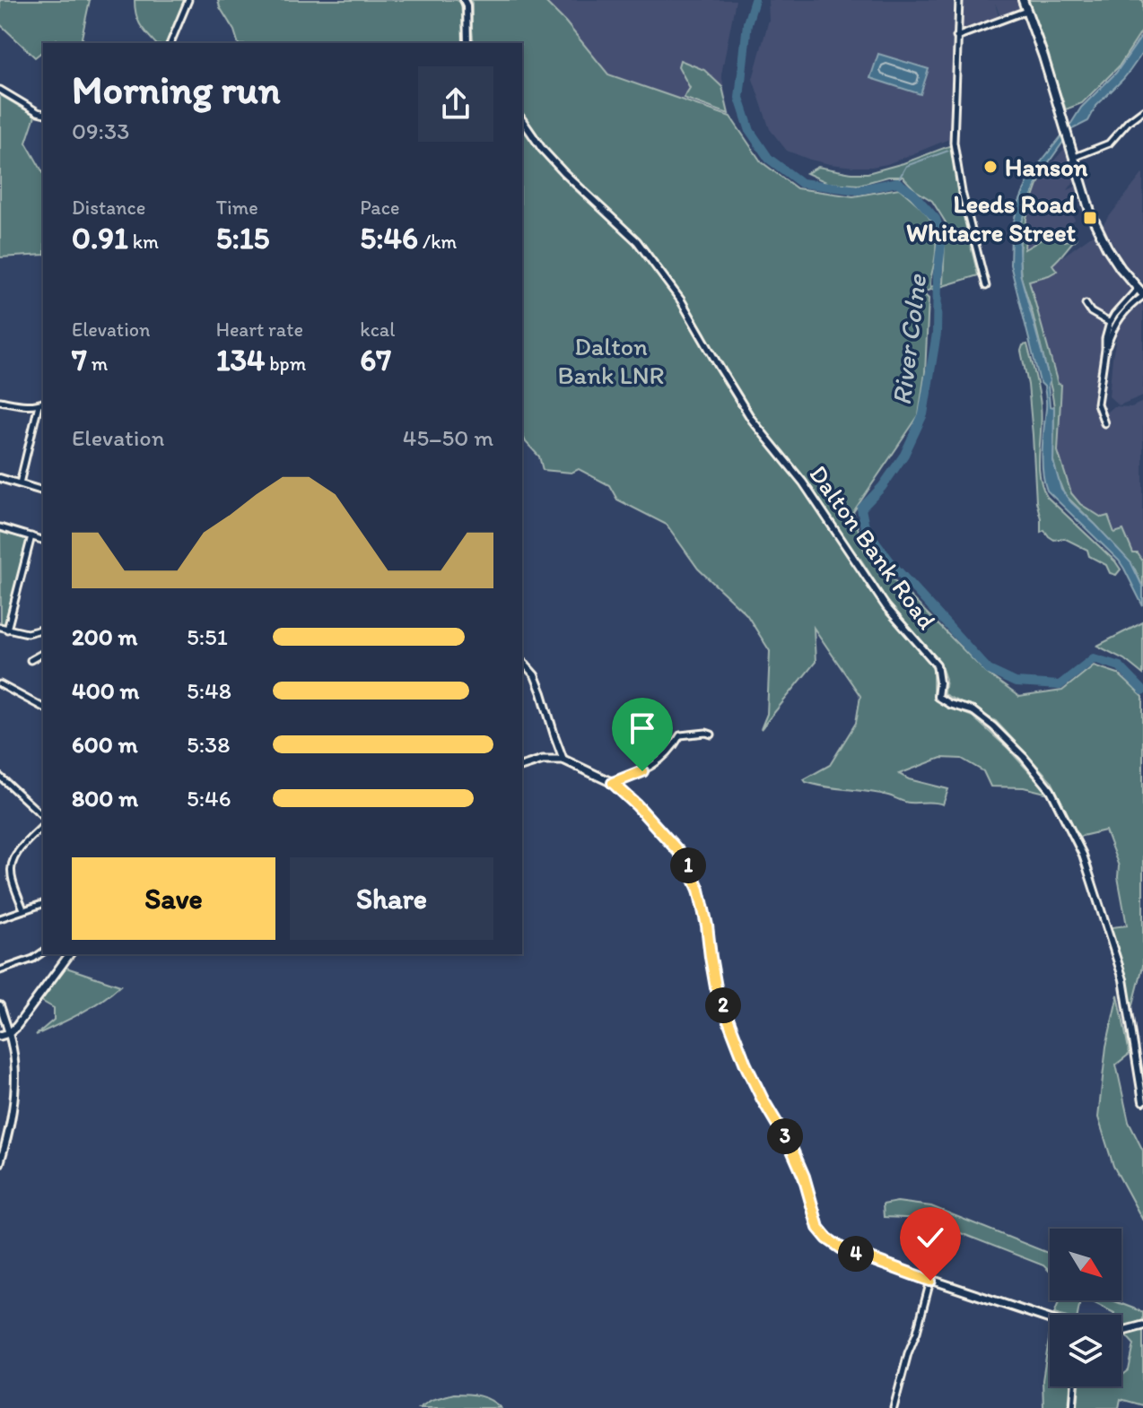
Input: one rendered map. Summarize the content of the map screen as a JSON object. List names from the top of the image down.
{
  "streets": {
    "street": ["Dalton Bank Road"]
  },
  "water": ["River Colne"],
  "parks": ["Dalton Bank LNR"],
  "places": {
    "other": ["Hanson"],
    "transit": ["Leeds Road Whitacre Street"]
  },
  "north": "bottom right",
  "page": {
    "heading": ["Morning run", "09:33"],
    "stats": [
      ["Distance", "0.91 km"],
      ["Time", "5:15"],
      ["Pace", "5:46 /km"],
      ["Elevation", "7 m"],
      ["Heart rate", "134 bpm"],
      ["kcal", "67"]
    ],
    "chart": ["Elevation", "45–50 m"],
    "list": [
      {
        "name": "200 m",
        "note": "5:51"
      },
      {
        "name": "400 m",
        "note": "5:48"
      },
      {
        "name": "600 m",
        "note": "5:38"
      },
      {
        "name": "800 m",
        "note": "5:46"
      }
    ],
    "buttons": ["Save", "Share"],
    "pins": [
      "1",
      "2",
      "3",
      "4"
    ]
  }
}
